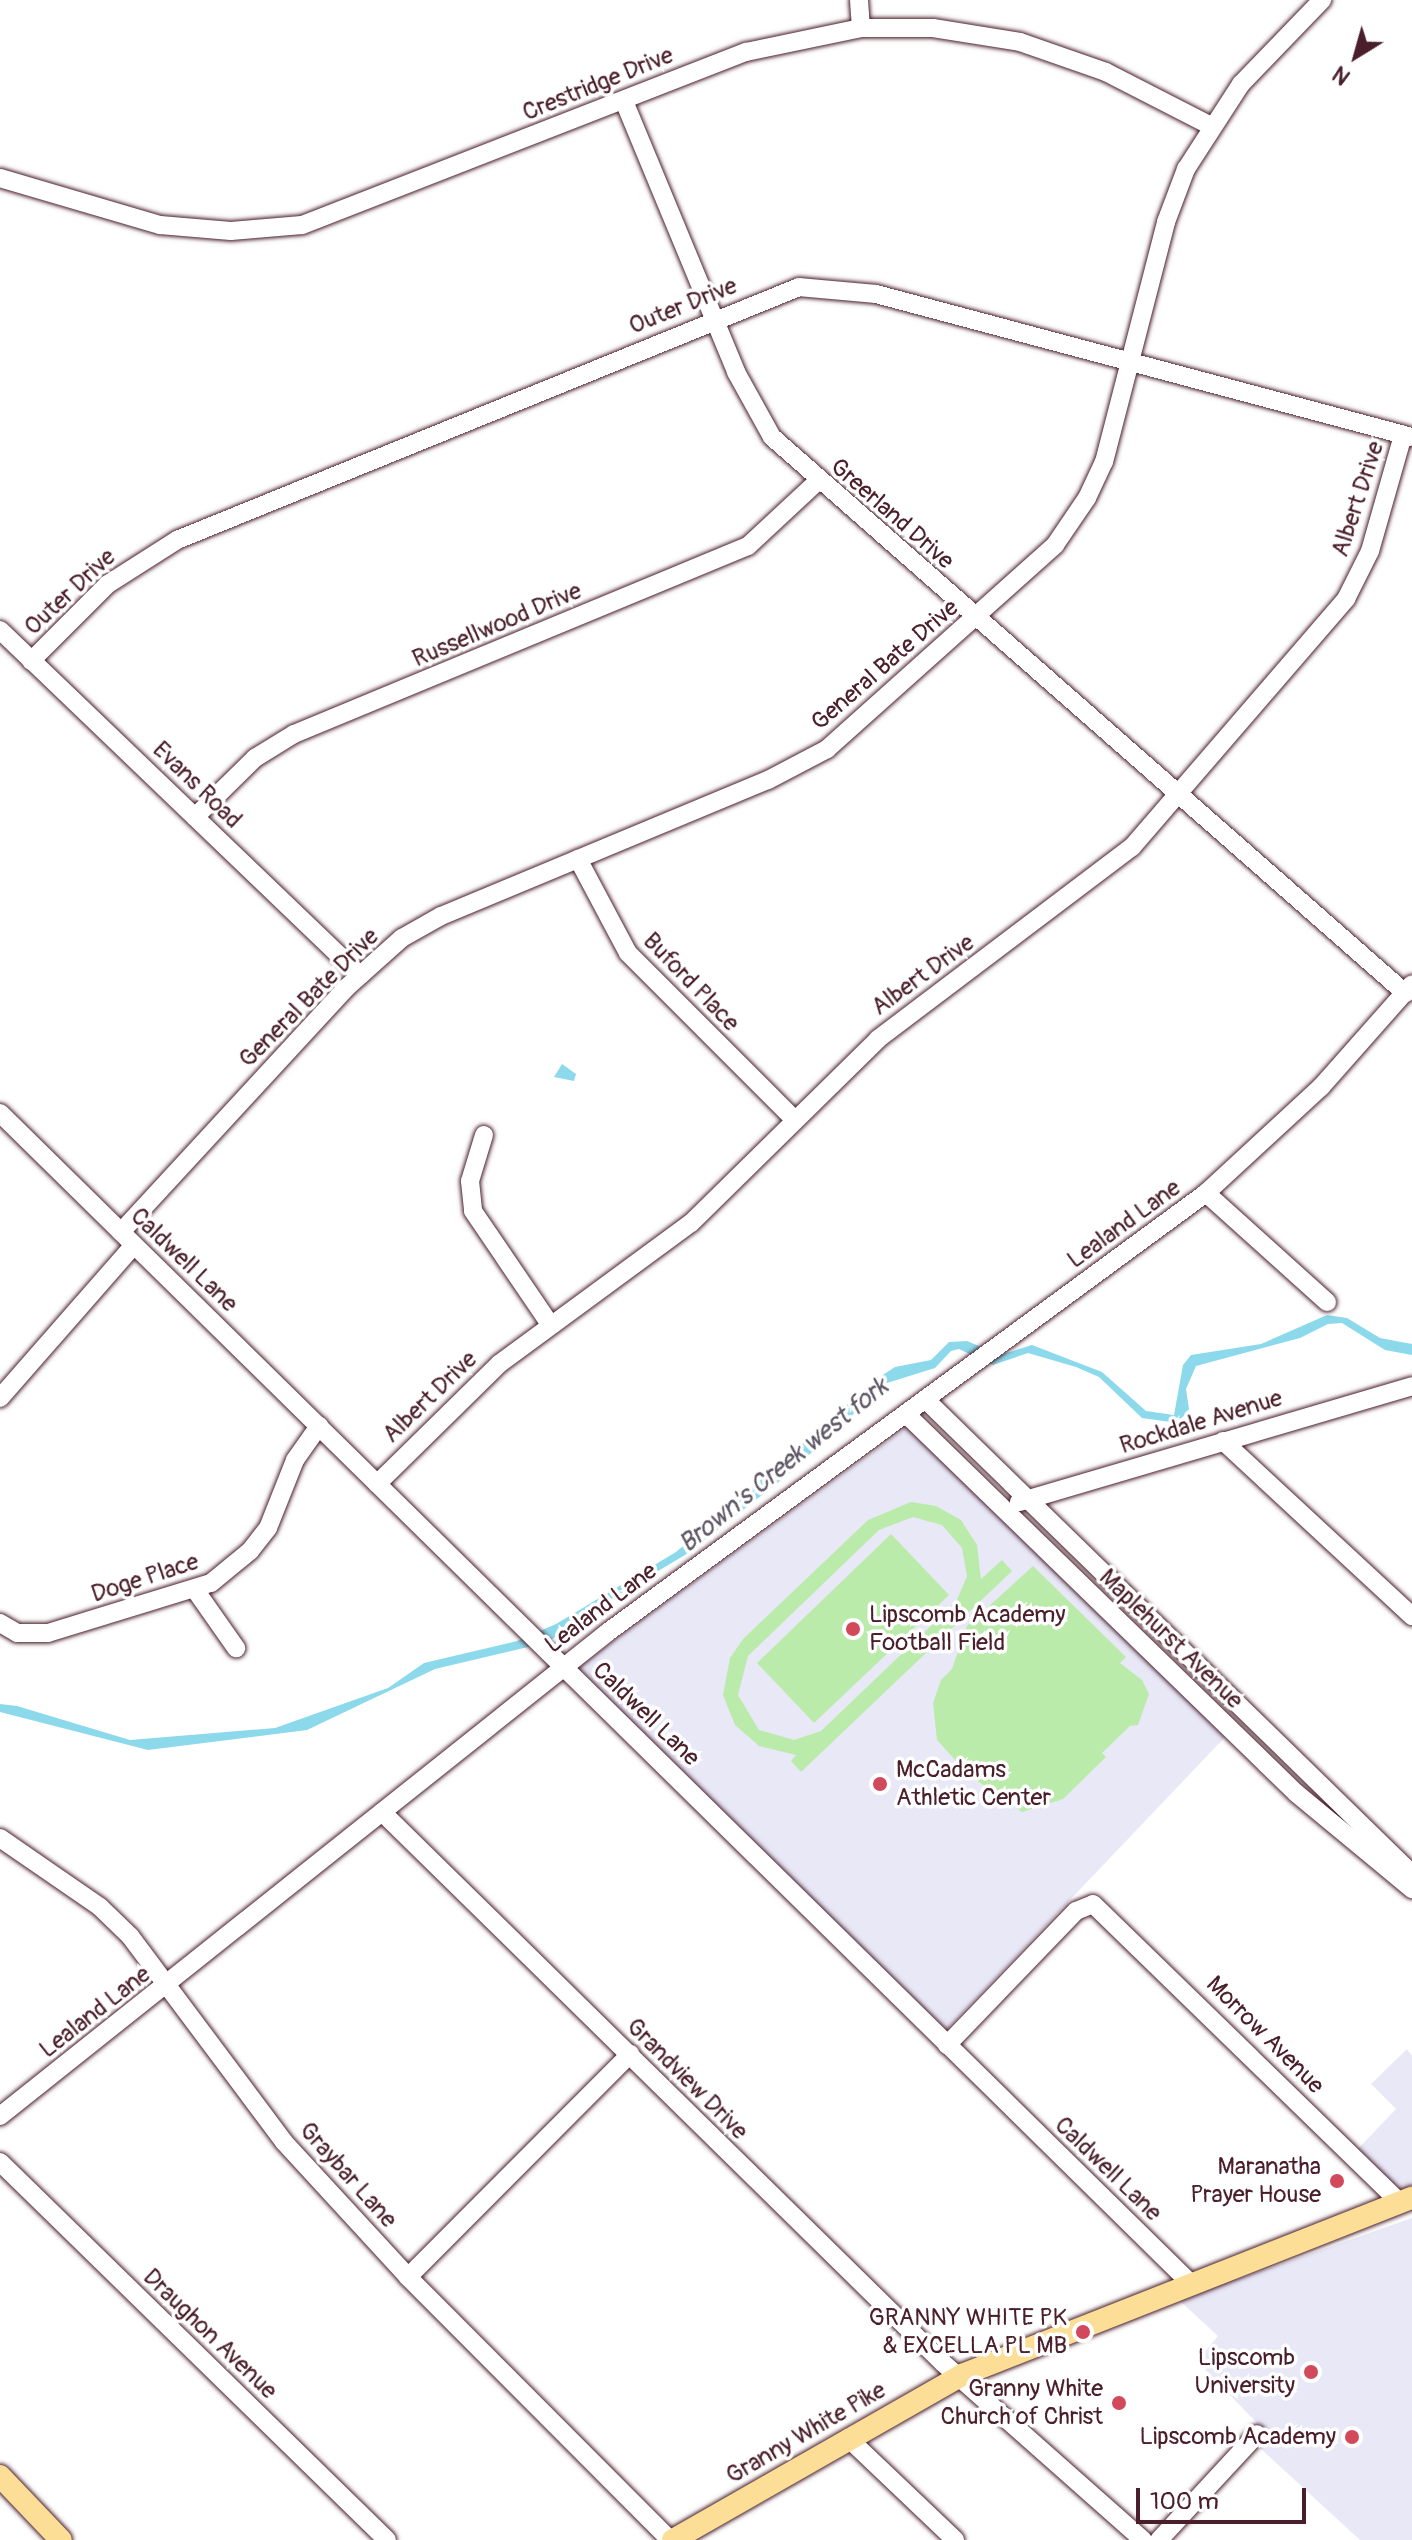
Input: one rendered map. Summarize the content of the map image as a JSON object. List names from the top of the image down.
{
  "streets": {
    "main road": ["Granny White Pike"],
    "street": [
      "Crestridge Drive",
      "Outer Drive",
      "Albert Drive",
      "Greerland Drive",
      "Russellwood Drive",
      "General Bate Drive",
      "Evans Road",
      "Buford Place",
      "Lealand Lane",
      "Caldwell Lane",
      "Rockdale Avenue",
      "Doge Place",
      "Maplehurst Avenue",
      "Morrow Avenue",
      "Grandview Drive",
      "Graybar Lane",
      "Draughon Avenue"
    ]
  },
  "crossings": [
    ["Crestridge Drive", "Greerland Drive"],
    ["Crestridge Drive", "General Bate Drive"],
    ["Outer Drive", "Albert Drive"],
    ["Outer Drive", "Greerland Drive"],
    ["Outer Drive", "General Bate Drive"],
    ["Outer Drive", "Evans Road"],
    ["Albert Drive", "Greerland Drive"],
    ["Albert Drive", "Buford Place"],
    ["Albert Drive", "Caldwell Lane"],
    ["Greerland Drive", "Russellwood Drive"],
    ["Greerland Drive", "General Bate Drive"],
    ["Greerland Drive", "Lealand Lane"],
    ["Russellwood Drive", "Evans Road"],
    ["General Bate Drive", "Evans Road"],
    ["General Bate Drive", "Buford Place"],
    ["General Bate Drive", "Caldwell Lane"],
    ["Lealand Lane", "Caldwell Lane"],
    ["Lealand Lane", "Maplehurst Avenue"],
    ["Lealand Lane", "Grandview Drive"],
    ["Lealand Lane", "Graybar Lane"],
    ["Caldwell Lane", "Doge Place"],
    ["Caldwell Lane", "Morrow Avenue"],
    ["Caldwell Lane", "Granny White Pike"],
    ["Rockdale Avenue", "Maplehurst Avenue"],
    ["Morrow Avenue", "Granny White Pike"],
    ["Grandview Drive", "Granny White Pike"],
    ["Graybar Lane", "Granny White Pike"]
  ],
  "water": ["Brown's Creek west fork"],
  "places": [
    "Lipscomb Academy Football Field",
    "McCadams Athletic Center",
    "Maranatha Prayer House",
    "GRANNY WHITE PK & EXCELLA PL MB",
    "Lipscomb University",
    "Granny White Church of Christ",
    "Lipscomb Academy"
  ],
  "scale_bar": "100 m",
  "north": "bottom left"
}
